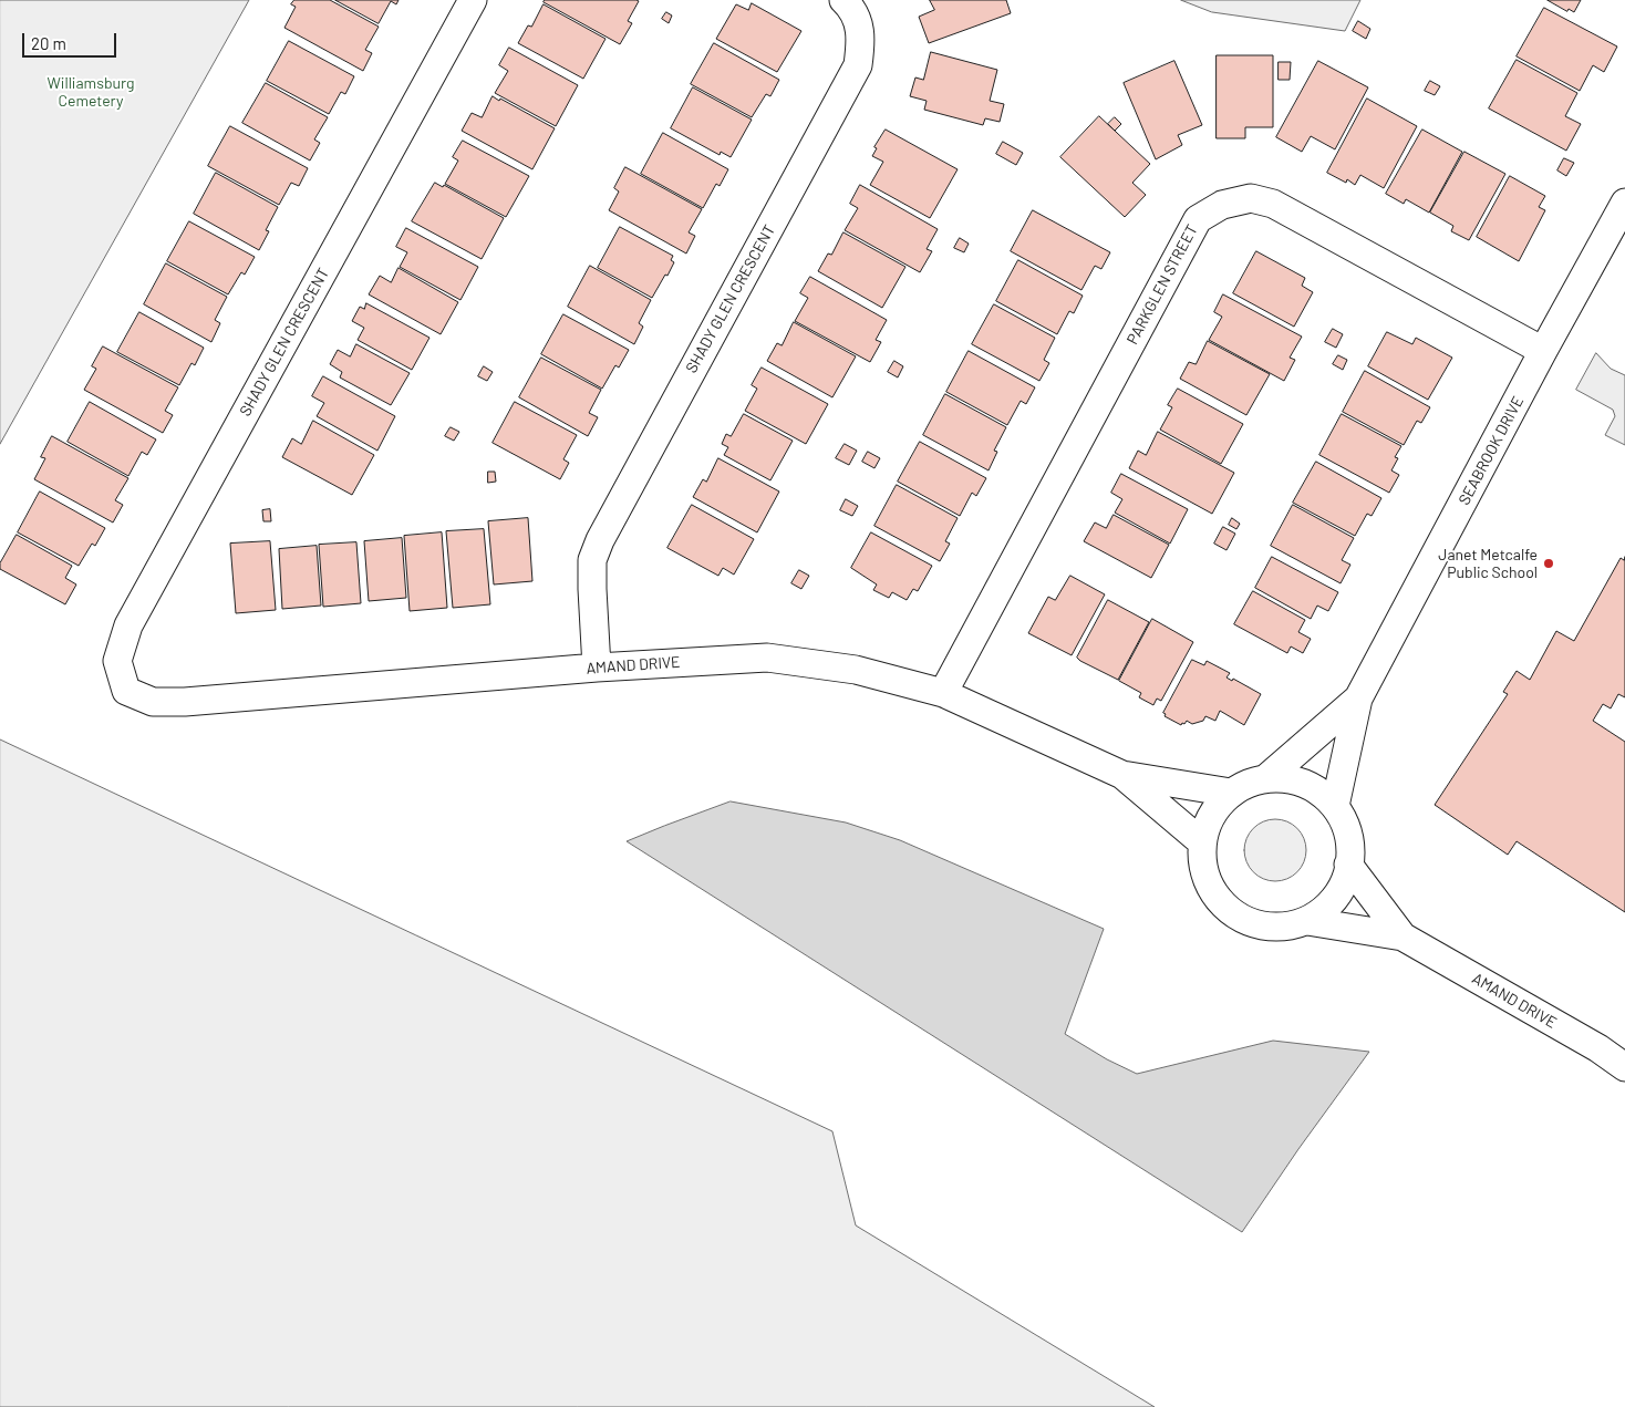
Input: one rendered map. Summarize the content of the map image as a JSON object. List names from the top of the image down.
{
  "streets": {
    "street": [
      "PARKGLEN STREET",
      "SHADY GLEN CRESCENT",
      "SEABROOK DRIVE",
      "AMAND DRIVE"
    ]
  },
  "crossings": [
    ["PARKGLEN STREET", "SEABROOK DRIVE"],
    ["PARKGLEN STREET", "AMAND DRIVE"],
    ["SHADY GLEN CRESCENT", "AMAND DRIVE"],
    ["SEABROOK DRIVE", "AMAND DRIVE"]
  ],
  "parks": ["Williamsburg Cemetery"],
  "places": ["Janet Metcalfe Public School"],
  "scale_bar": "20 m"
}
